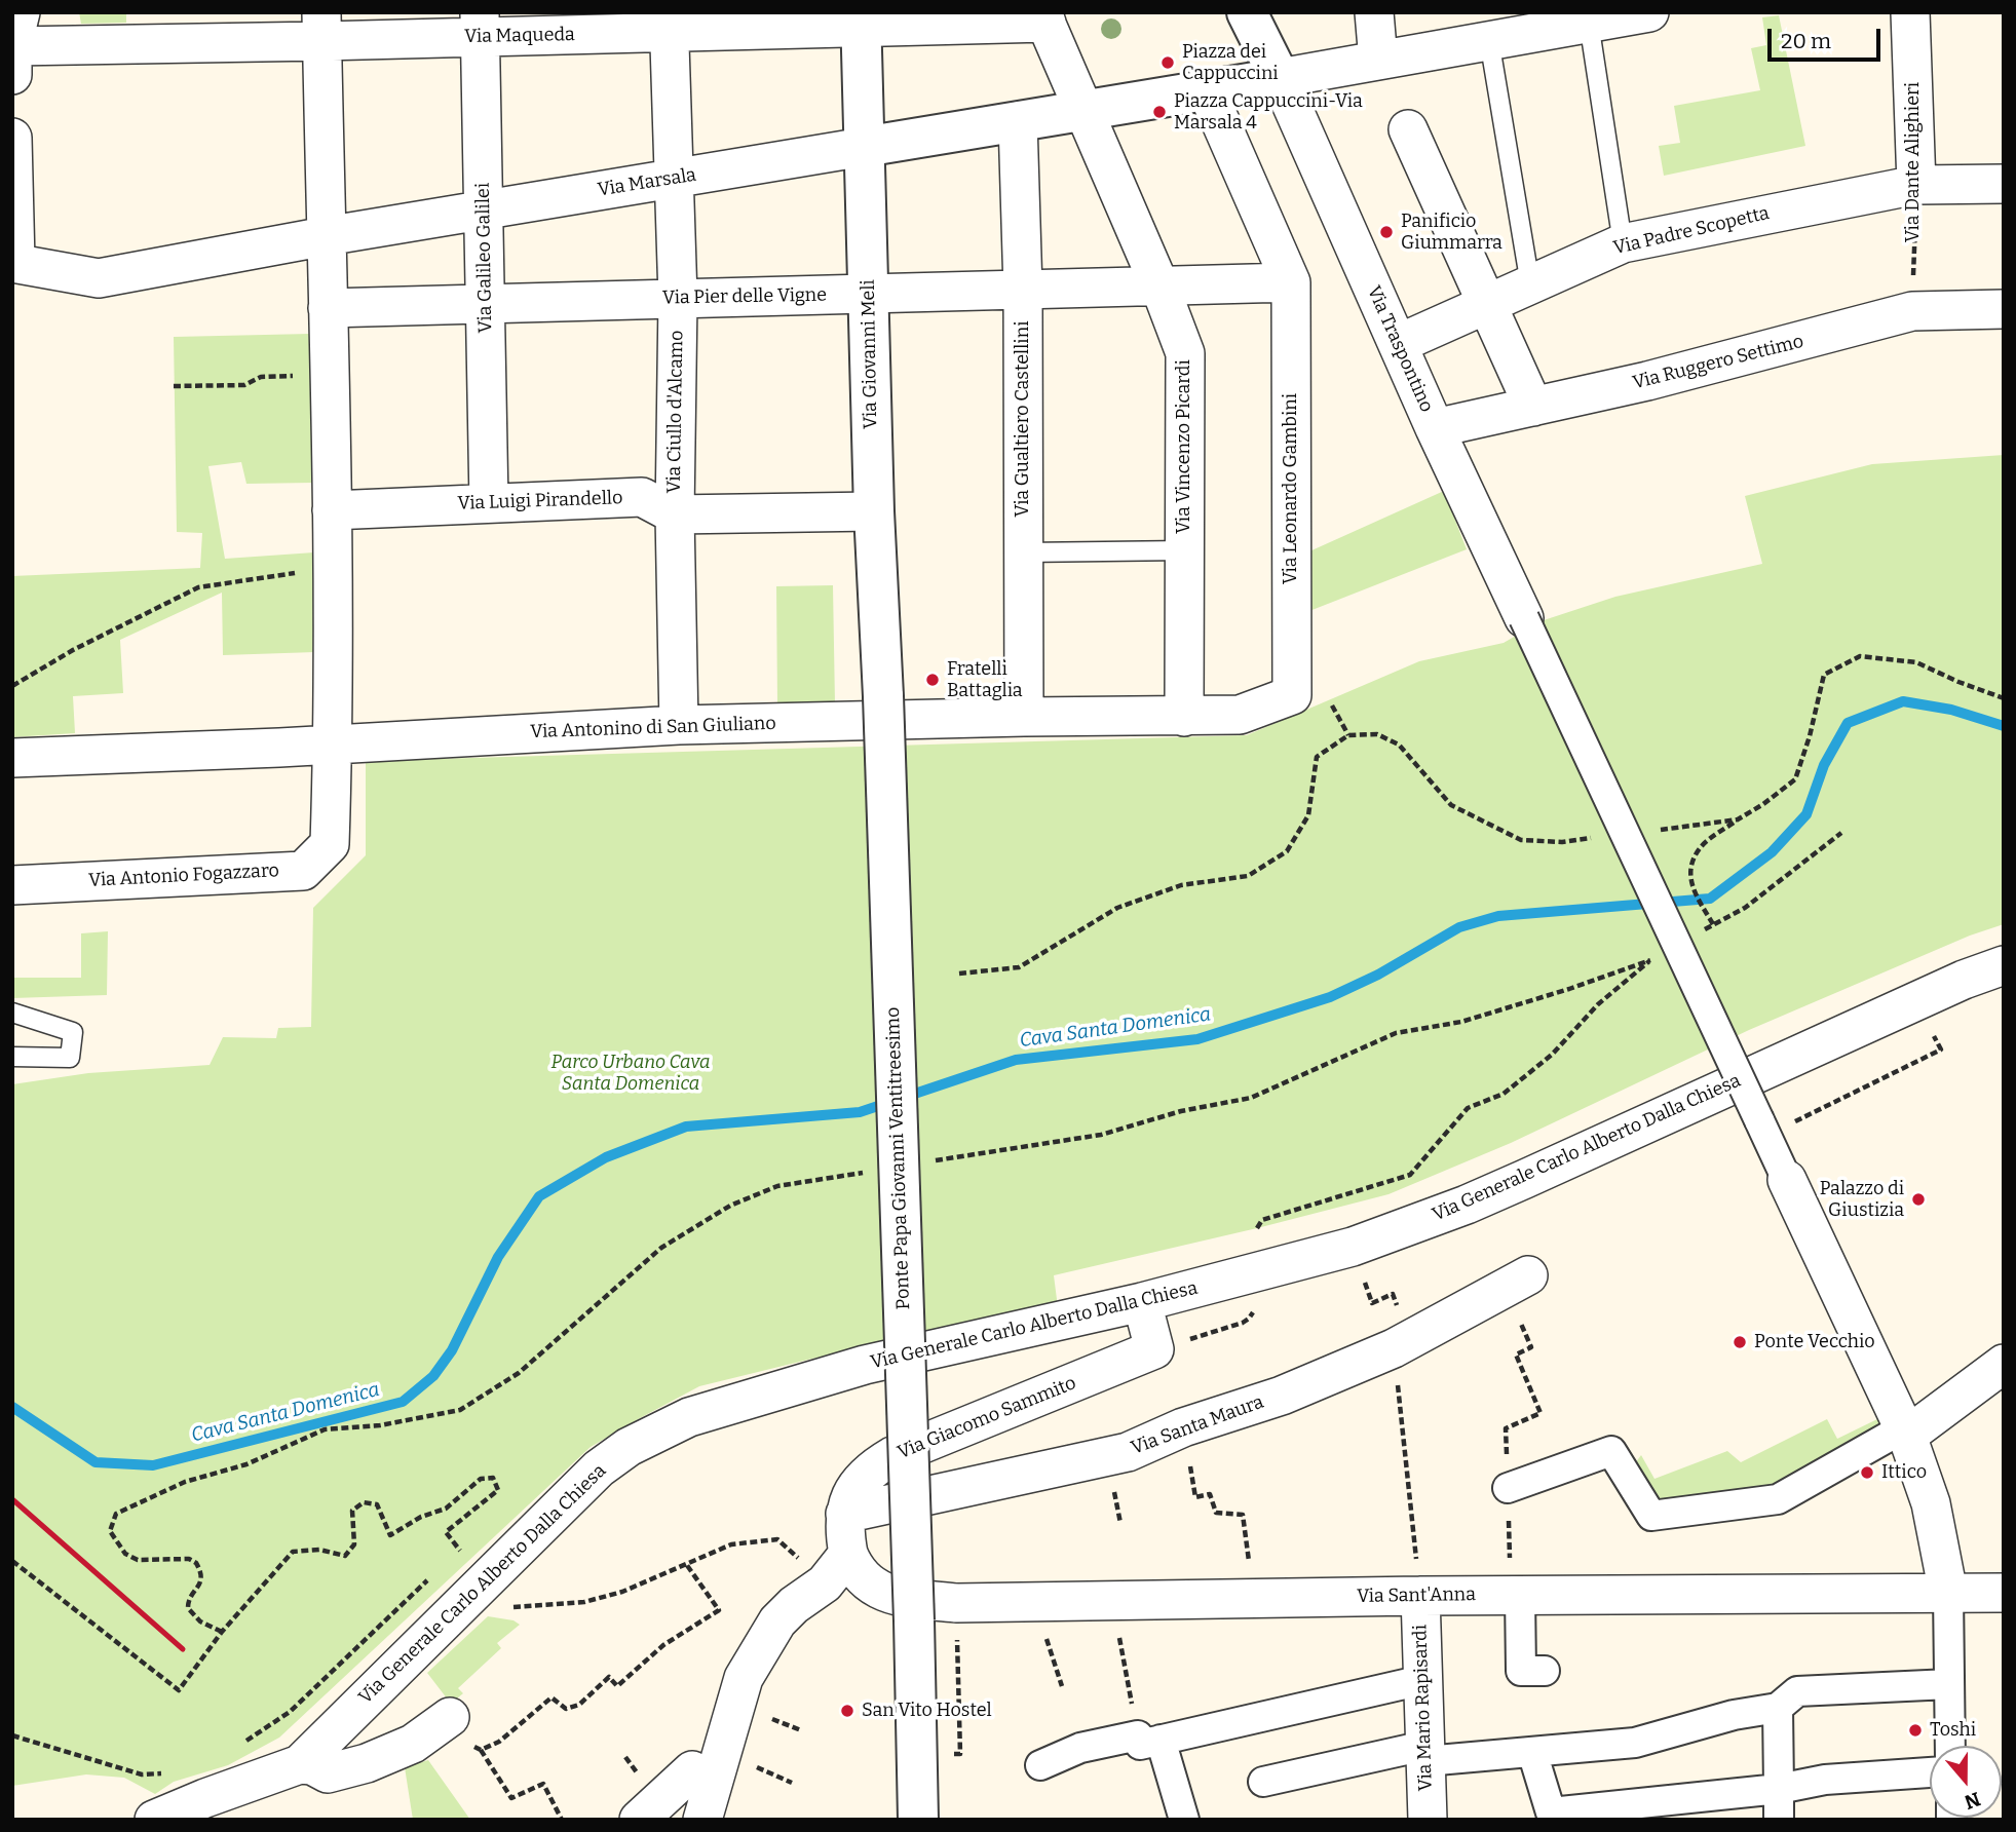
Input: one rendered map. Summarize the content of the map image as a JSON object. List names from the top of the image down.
{
  "streets": {
    "street": [
      "Via Maqueda",
      "Via Dante Alighieri",
      "Via Marsala",
      "Via Padre Scopetta",
      "Via Galileo Galilei",
      "Via Pier delle Vigne",
      "Via Traspontino",
      "Via Giovanni Meli",
      "Via Ruggero Settimo",
      "Via Ciullo d'Alcamo",
      "Via Gualtiero Castellini",
      "Via Vincenzo Picardi",
      "Via Leonardo Gambini",
      "Via Luigi Pirandello",
      "Via Antonino di San Giuliano",
      "Via Antonio Fogazzaro",
      "Via Generale Carlo Alberto Dalla Chiesa",
      "Ponte Papa Giovanni Ventitreesimo",
      "Via Giacomo Sammito",
      "Via Santa Maura",
      "Via Sant'Anna",
      "Via Mario Rapisardi"
    ]
  },
  "crossings": [
    ["Via Maqueda", "Via Galileo Galilei"],
    ["Via Maqueda", "Via Giovanni Meli"],
    ["Via Maqueda", "Via Ciullo d'Alcamo"],
    ["Via Maqueda", "Via Vincenzo Picardi"],
    ["Via Maqueda", "Via Antonio Fogazzaro"],
    ["Via Dante Alighieri", "Via Padre Scopetta"],
    ["Via Dante Alighieri", "Via Ruggero Settimo"],
    ["Via Marsala", "Via Galileo Galilei"],
    ["Via Marsala", "Via Traspontino"],
    ["Via Marsala", "Via Giovanni Meli"],
    ["Via Marsala", "Via Ciullo d'Alcamo"],
    ["Via Marsala", "Via Gualtiero Castellini"],
    ["Via Marsala", "Via Vincenzo Picardi"],
    ["Via Marsala", "Via Antonio Fogazzaro"],
    ["Via Padre Scopetta", "Via Traspontino"],
    ["Via Galileo Galilei", "Via Pier delle Vigne"],
    ["Via Galileo Galilei", "Via Luigi Pirandello"],
    ["Via Pier delle Vigne", "Via Giovanni Meli"],
    ["Via Pier delle Vigne", "Via Ciullo d'Alcamo"],
    ["Via Pier delle Vigne", "Via Gualtiero Castellini"],
    ["Via Pier delle Vigne", "Via Vincenzo Picardi"],
    ["Via Pier delle Vigne", "Via Leonardo Gambini"],
    ["Via Pier delle Vigne", "Via Antonio Fogazzaro"],
    ["Via Traspontino", "Via Ruggero Settimo"],
    ["Via Giovanni Meli", "Via Luigi Pirandello"],
    ["Via Giovanni Meli", "Ponte Papa Giovanni Ventitreesimo"],
    ["Via Ciullo d'Alcamo", "Via Luigi Pirandello"],
    ["Via Ciullo d'Alcamo", "Via Antonino di San Giuliano"],
    ["Via Gualtiero Castellini", "Via Antonino di San Giuliano"],
    ["Via Vincenzo Picardi", "Via Antonino di San Giuliano"],
    ["Via Leonardo Gambini", "Via Antonino di San Giuliano"],
    ["Via Luigi Pirandello", "Via Antonio Fogazzaro"],
    ["Via Antonino di San Giuliano", "Via Antonio Fogazzaro"],
    ["Via Giacomo Sammito", "Via Santa Maura"],
    ["Via Giacomo Sammito", "Via Sant'Anna"],
    ["Via Sant'Anna", "Via Mario Rapisardi"]
  ],
  "water": ["Cava Santa Domenica"],
  "parks": ["Parco Urbano Cava Santa Domenica"],
  "places": [
    "Piazza dei Cappuccini",
    "Piazza Cappuccini-Via Marsala 4",
    "Panificio Giummarra",
    "Fratelli Battaglia",
    "Palazzo di Giustizia",
    "Ponte Vecchio",
    "Ittico",
    "San Vito Hostel",
    "Toshi"
  ],
  "scale_bar": "20 m",
  "north": "bottom"
}
